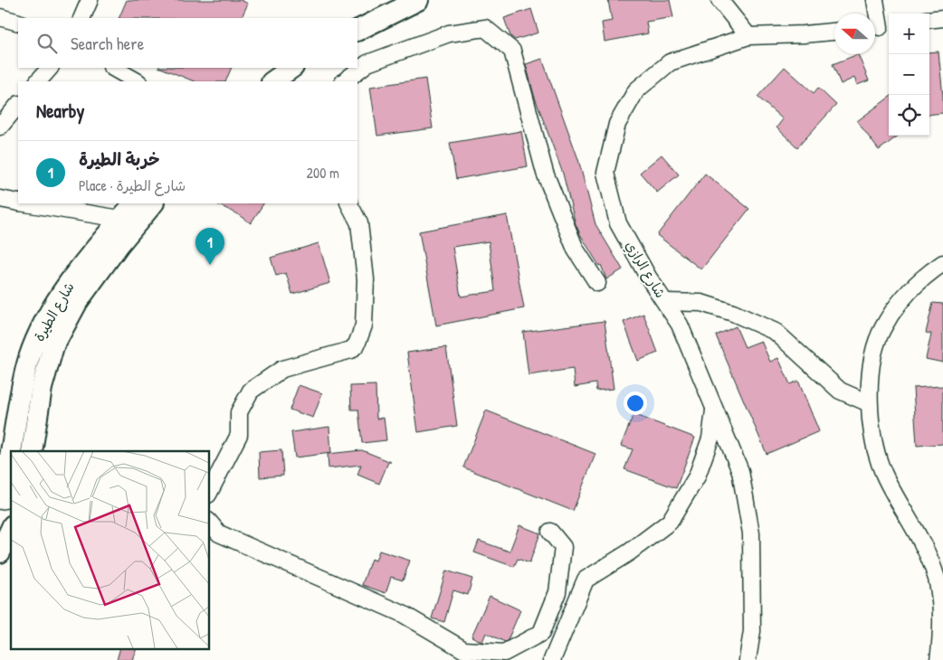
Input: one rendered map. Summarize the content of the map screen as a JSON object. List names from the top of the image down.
{
  "streets": {
    "main road": ["شارع الطيرة"],
    "street": ["شارع الرازي"]
  },
  "north": "left",
  "page": {
    "map_buttons": ["+", "−"],
    "search": "Search here",
    "heading": "Nearby",
    "list": [
      {
        "mark": "1",
        "name": "خربة الطيرة",
        "note": "Place · شارع الطيرة",
        "value": "200 m"
      }
    ],
    "pins": "1"
  }
}
